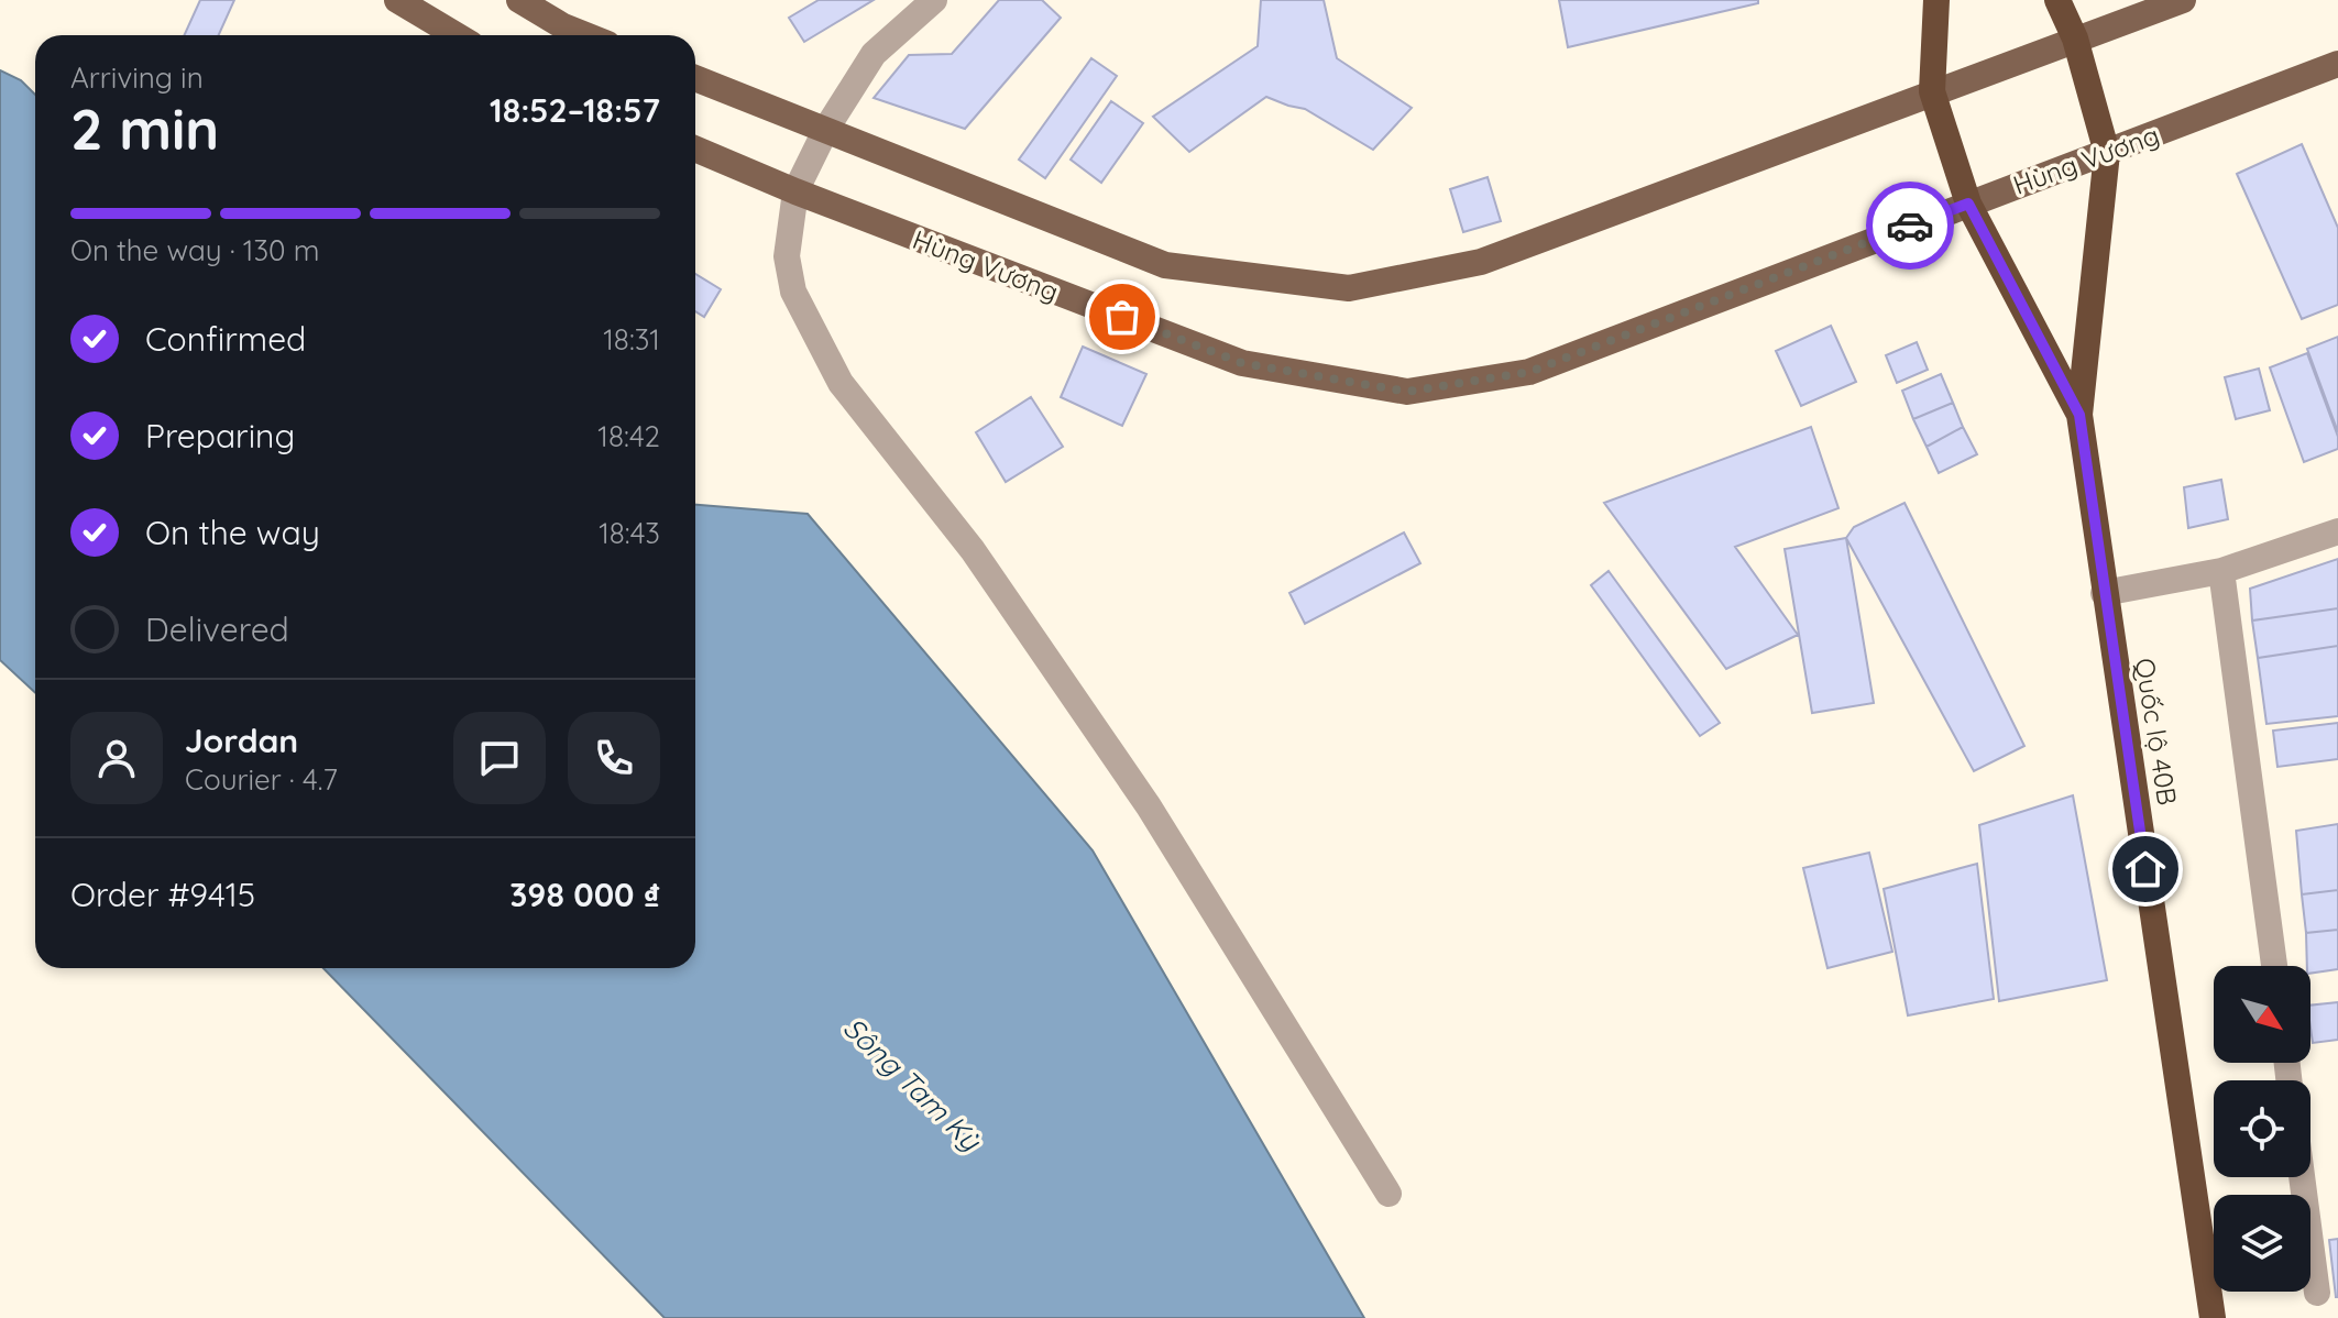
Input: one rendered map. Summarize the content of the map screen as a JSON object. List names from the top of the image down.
{
  "streets": {
    "highway": ["Quốc lộ 40B"],
    "main road": ["Hùng Vương"]
  },
  "water": ["Sông Tam Kỳ"],
  "north": "bottom right",
  "page": {
    "heading": ["2 min", "Arriving in", "18:52–18:57"],
    "panel": [
      "Jordan",
      "Courier · 4.7",
      "Order #9415",
      "398 000 ₫"
    ],
    "bar": "On the way · 130 m",
    "list": [
      ["Confirmed", "18:31"],
      ["Preparing", "18:42"],
      ["On the way", "18:43"],
      "Delivered"
    ]
  }
}
